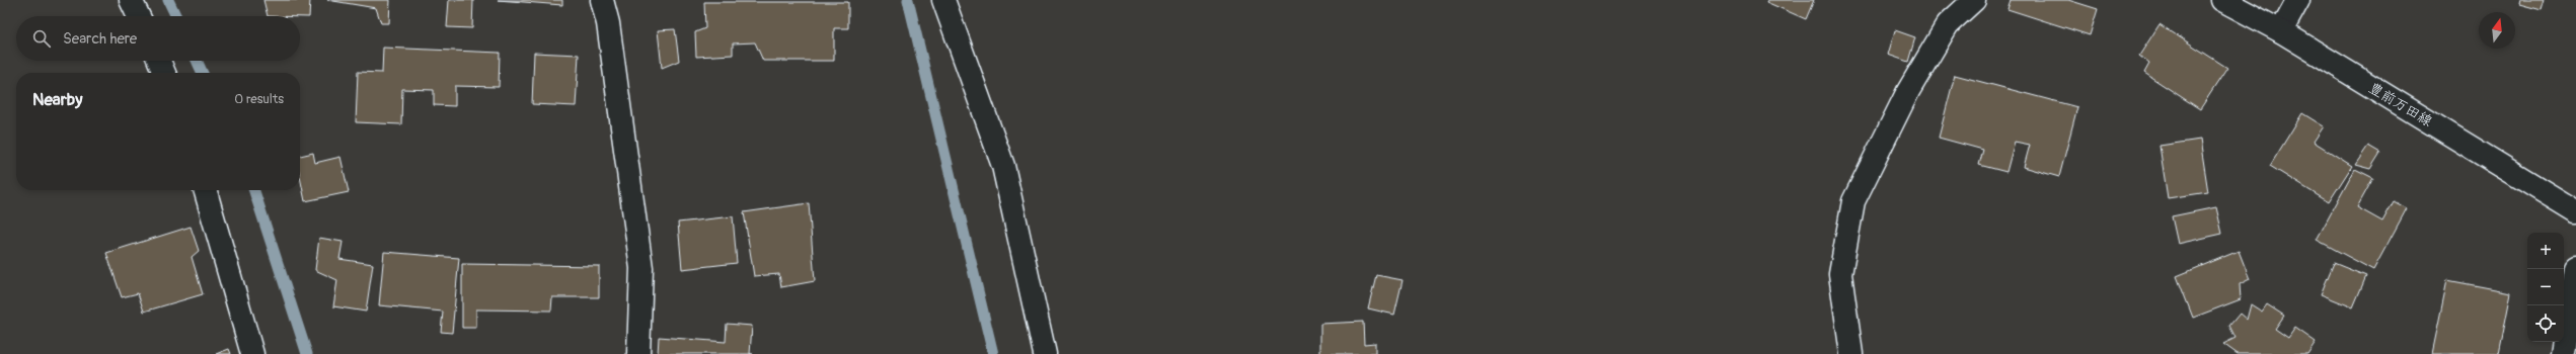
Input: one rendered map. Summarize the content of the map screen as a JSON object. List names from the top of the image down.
{
  "streets": {
    "street": ["豊前万田線"]
  },
  "north": "top",
  "page": {
    "search": "Search here",
    "heading": ["Nearby", "0 results"],
    "map_buttons": ["+", "−"]
  }
}
